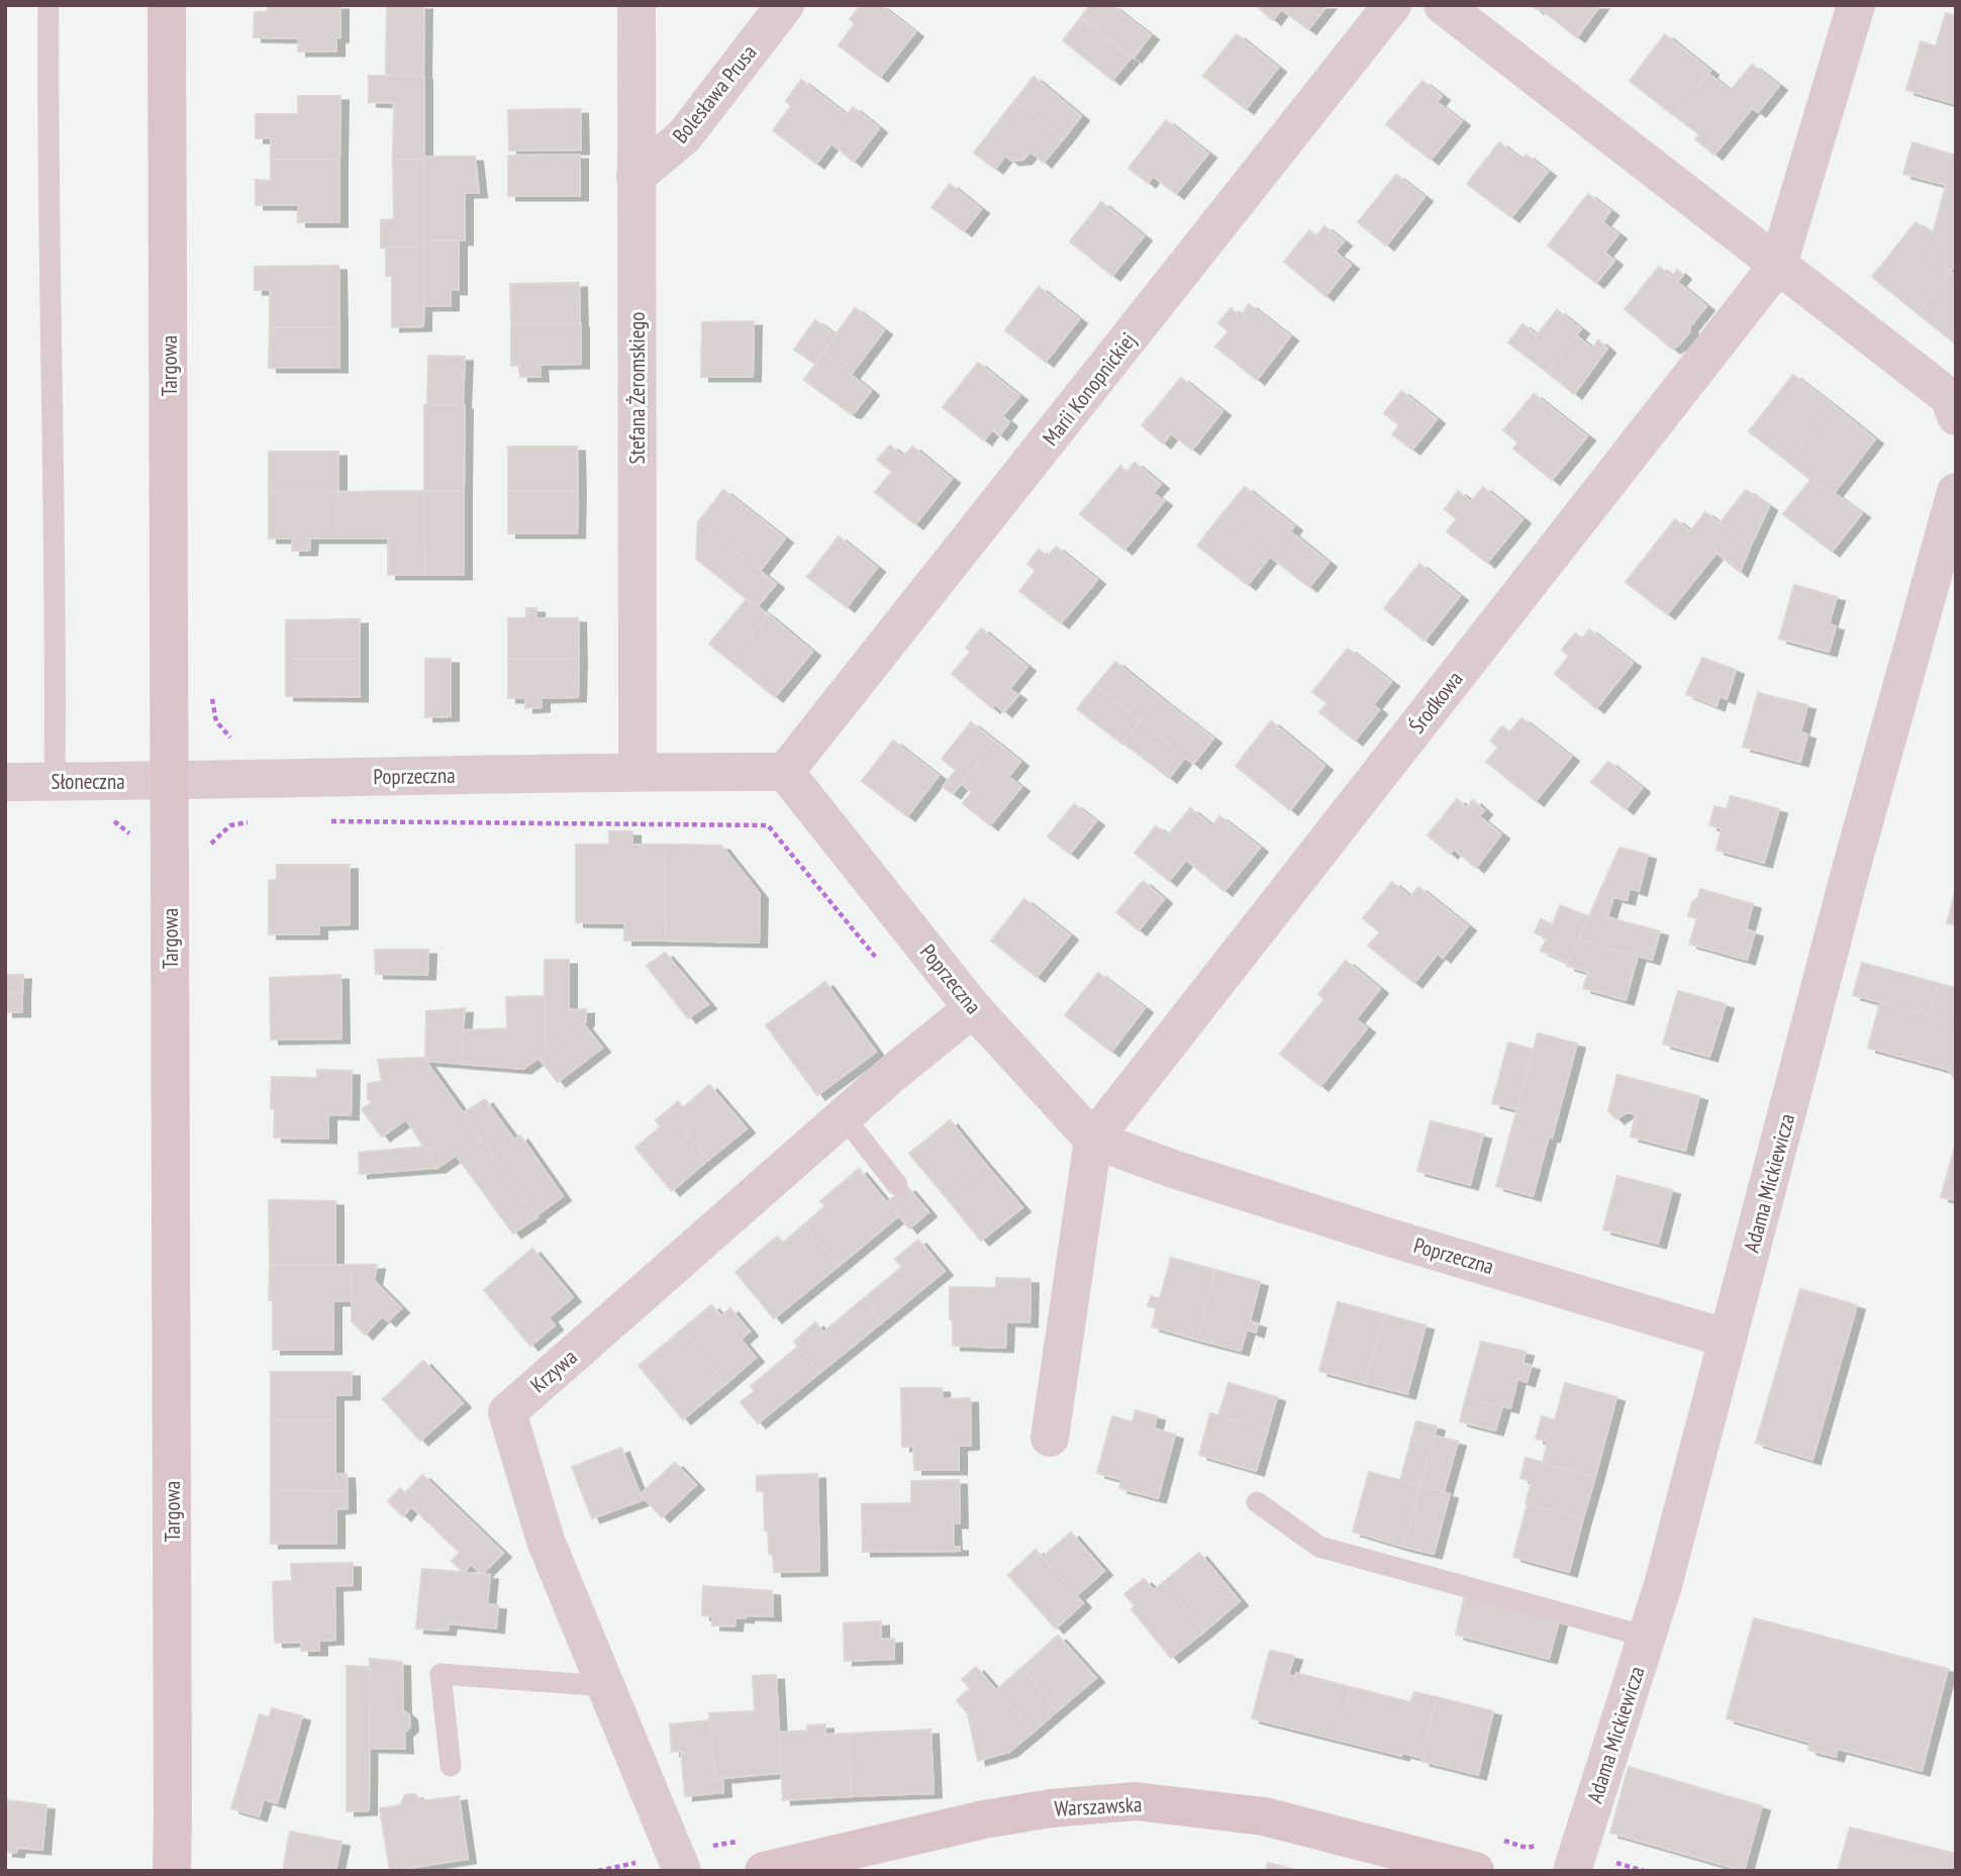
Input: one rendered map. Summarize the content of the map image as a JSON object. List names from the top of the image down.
{
  "streets": {
    "main road": ["Targowa", "Warszawska"],
    "street": [
      "Bolesława Prusa",
      "Stefana Żeromskiego",
      "Marii Konopnickiej",
      "Środkowa",
      "Poprzeczna",
      "Słoneczna",
      "Adama Mickiewicza",
      "Krzywa"
    ]
  },
  "crossings": [
    ["Bolesława Prusa", "Stefana Żeromskiego"],
    ["Targowa", "Poprzeczna"],
    ["Targowa", "Słoneczna"],
    ["Stefana Żeromskiego", "Poprzeczna"],
    ["Marii Konopnickiej", "Poprzeczna"],
    ["Środkowa", "Poprzeczna"],
    ["Poprzeczna", "Słoneczna"],
    ["Poprzeczna", "Adama Mickiewicza"],
    ["Poprzeczna", "Krzywa"]
  ]
}
